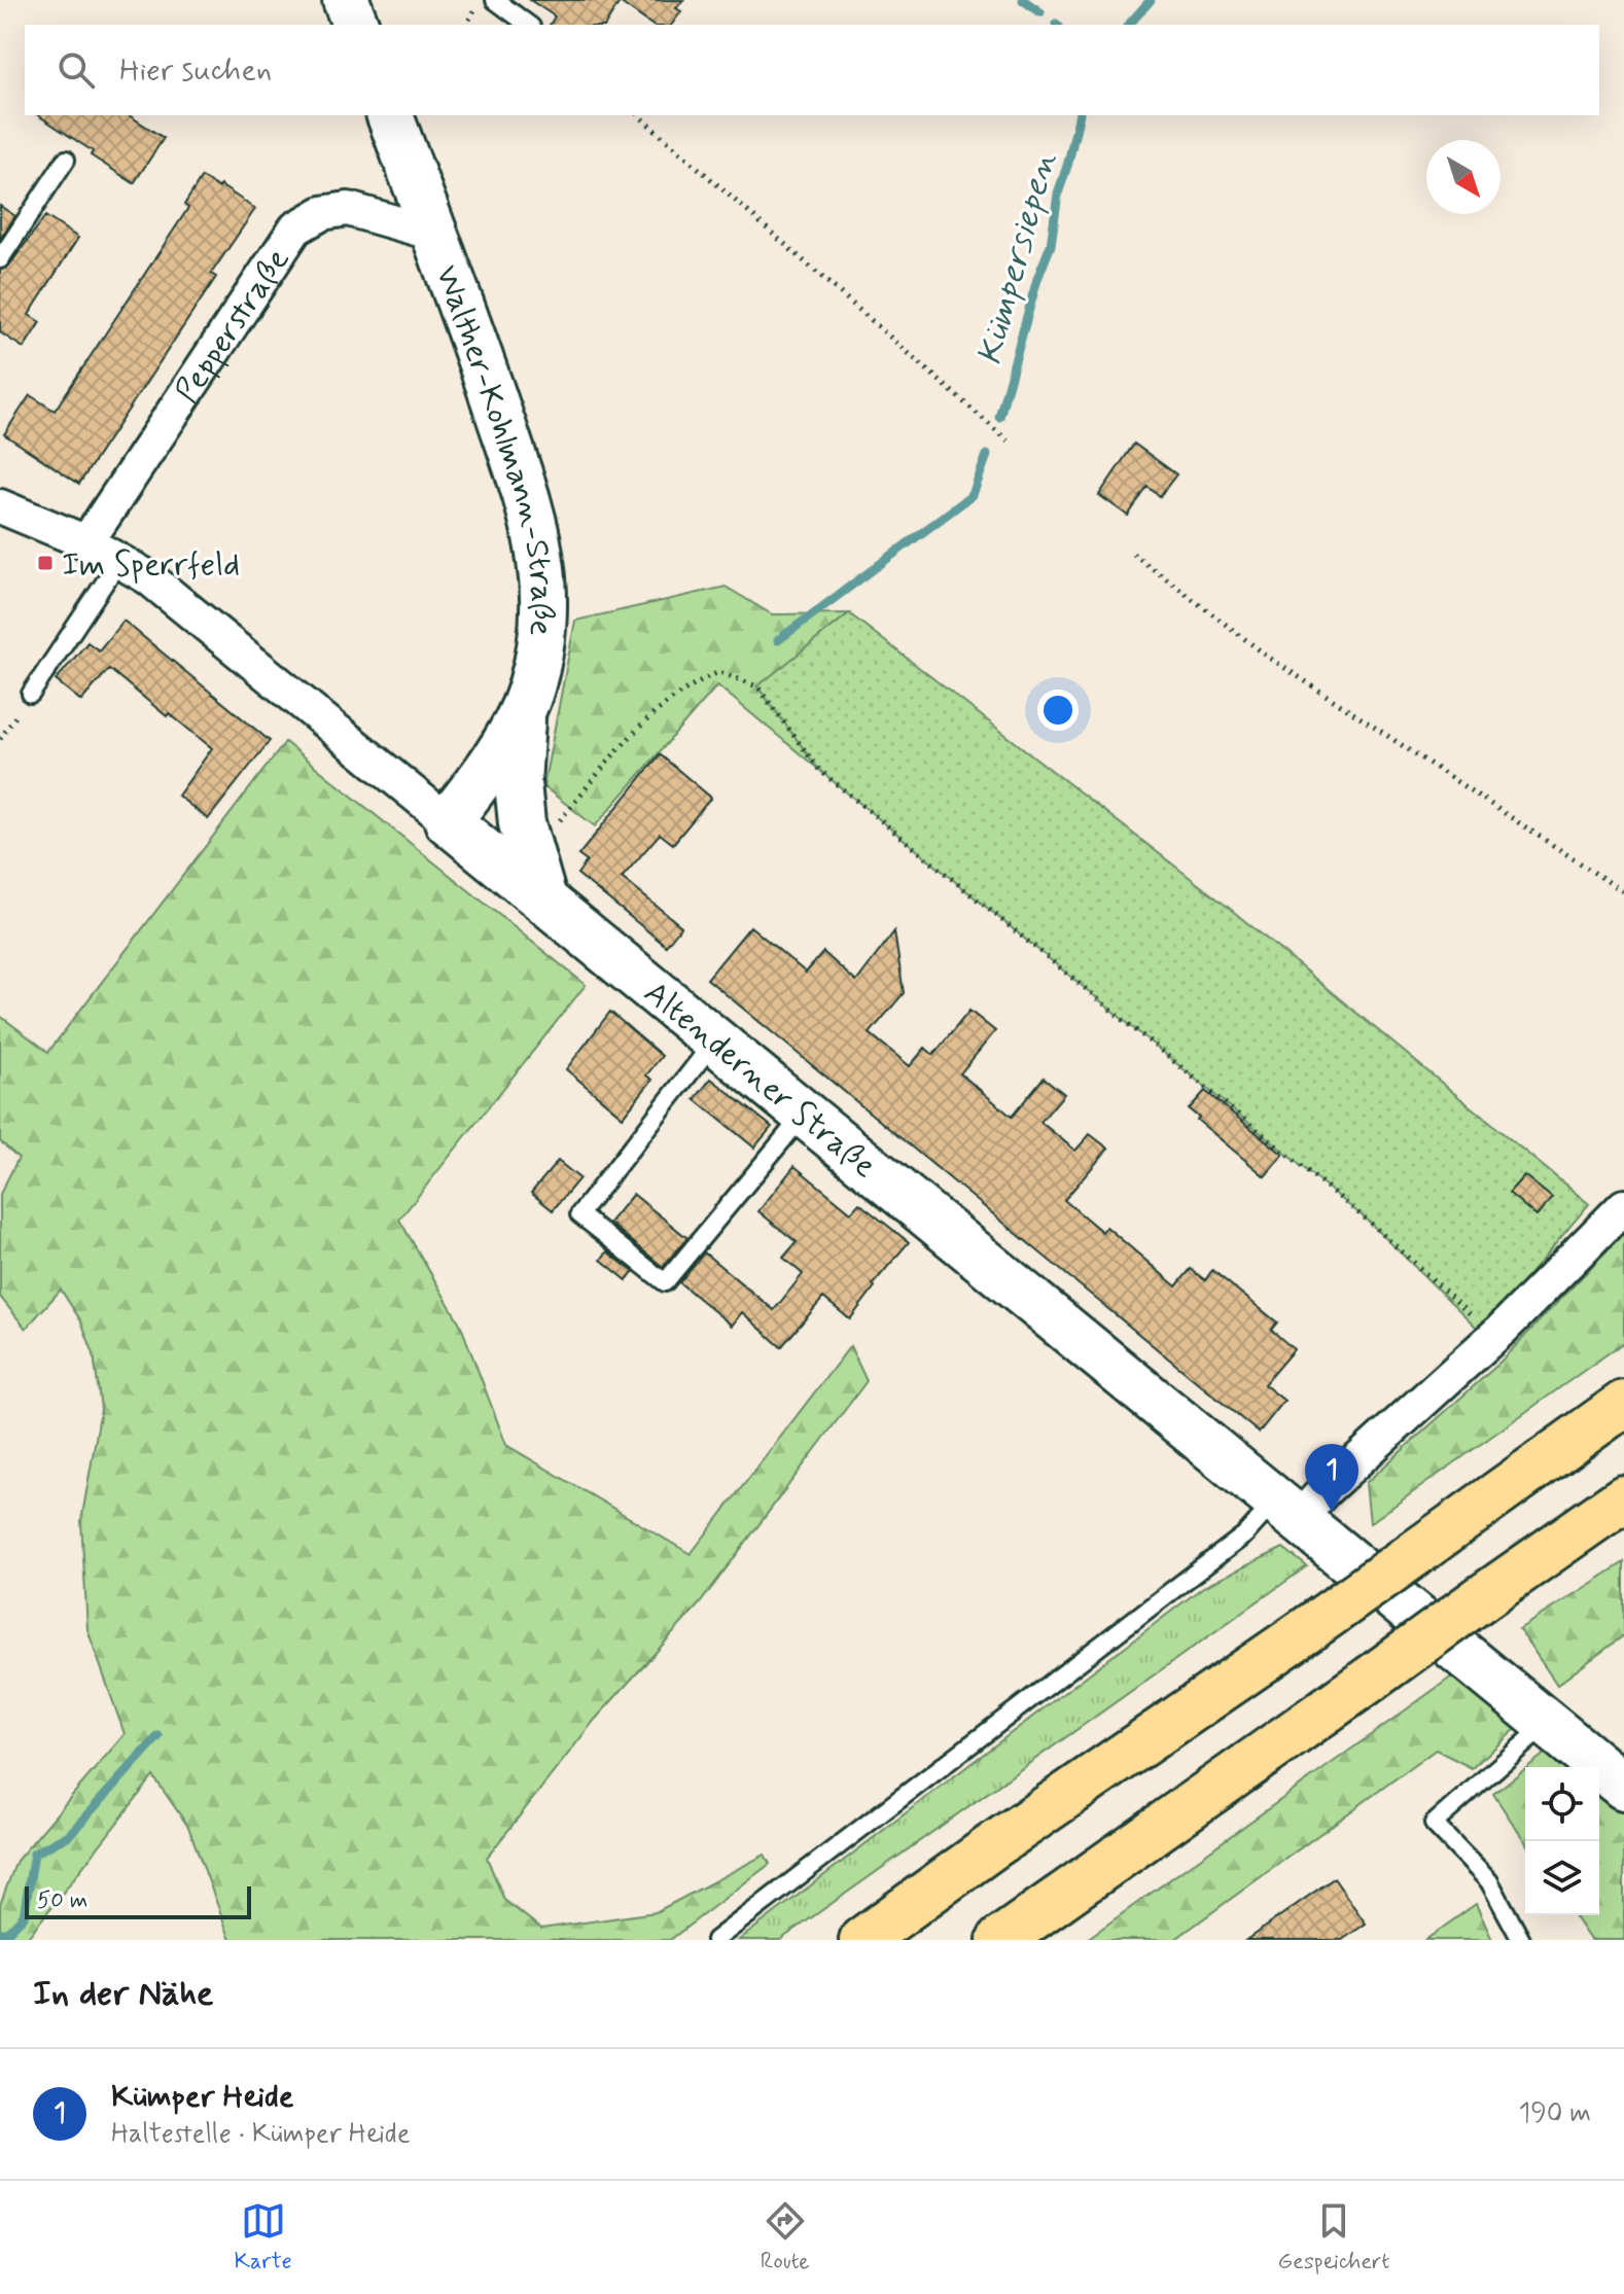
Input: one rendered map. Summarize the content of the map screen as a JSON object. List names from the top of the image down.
{
  "streets": {
    "main road": ["Walther-Kohlmann-Straße", "Altenderner Straße"],
    "street": ["Pepperstraße"]
  },
  "crossings": [
    ["Pepperstraße", "Walther-Kohlmann-Straße"],
    ["Pepperstraße", "Altenderner Straße"],
    ["Walther-Kohlmann-Straße", "Altenderner Straße"]
  ],
  "water": ["Kümpersiepen"],
  "places": {
    "transit": ["Im Sperrfeld"]
  },
  "scale_bar": "50 m",
  "north": "bottom right",
  "page": {
    "search": "Hier suchen",
    "pins": "1",
    "scale": "50 m",
    "heading": "In der Nähe",
    "list": [
      {
        "mark": "1",
        "name": "Kümper Heide",
        "note": "Haltestelle · Kümper Heide",
        "value": "190 m"
      }
    ],
    "nav": ["Karte", "Route", "Gespeichert"]
  }
}
